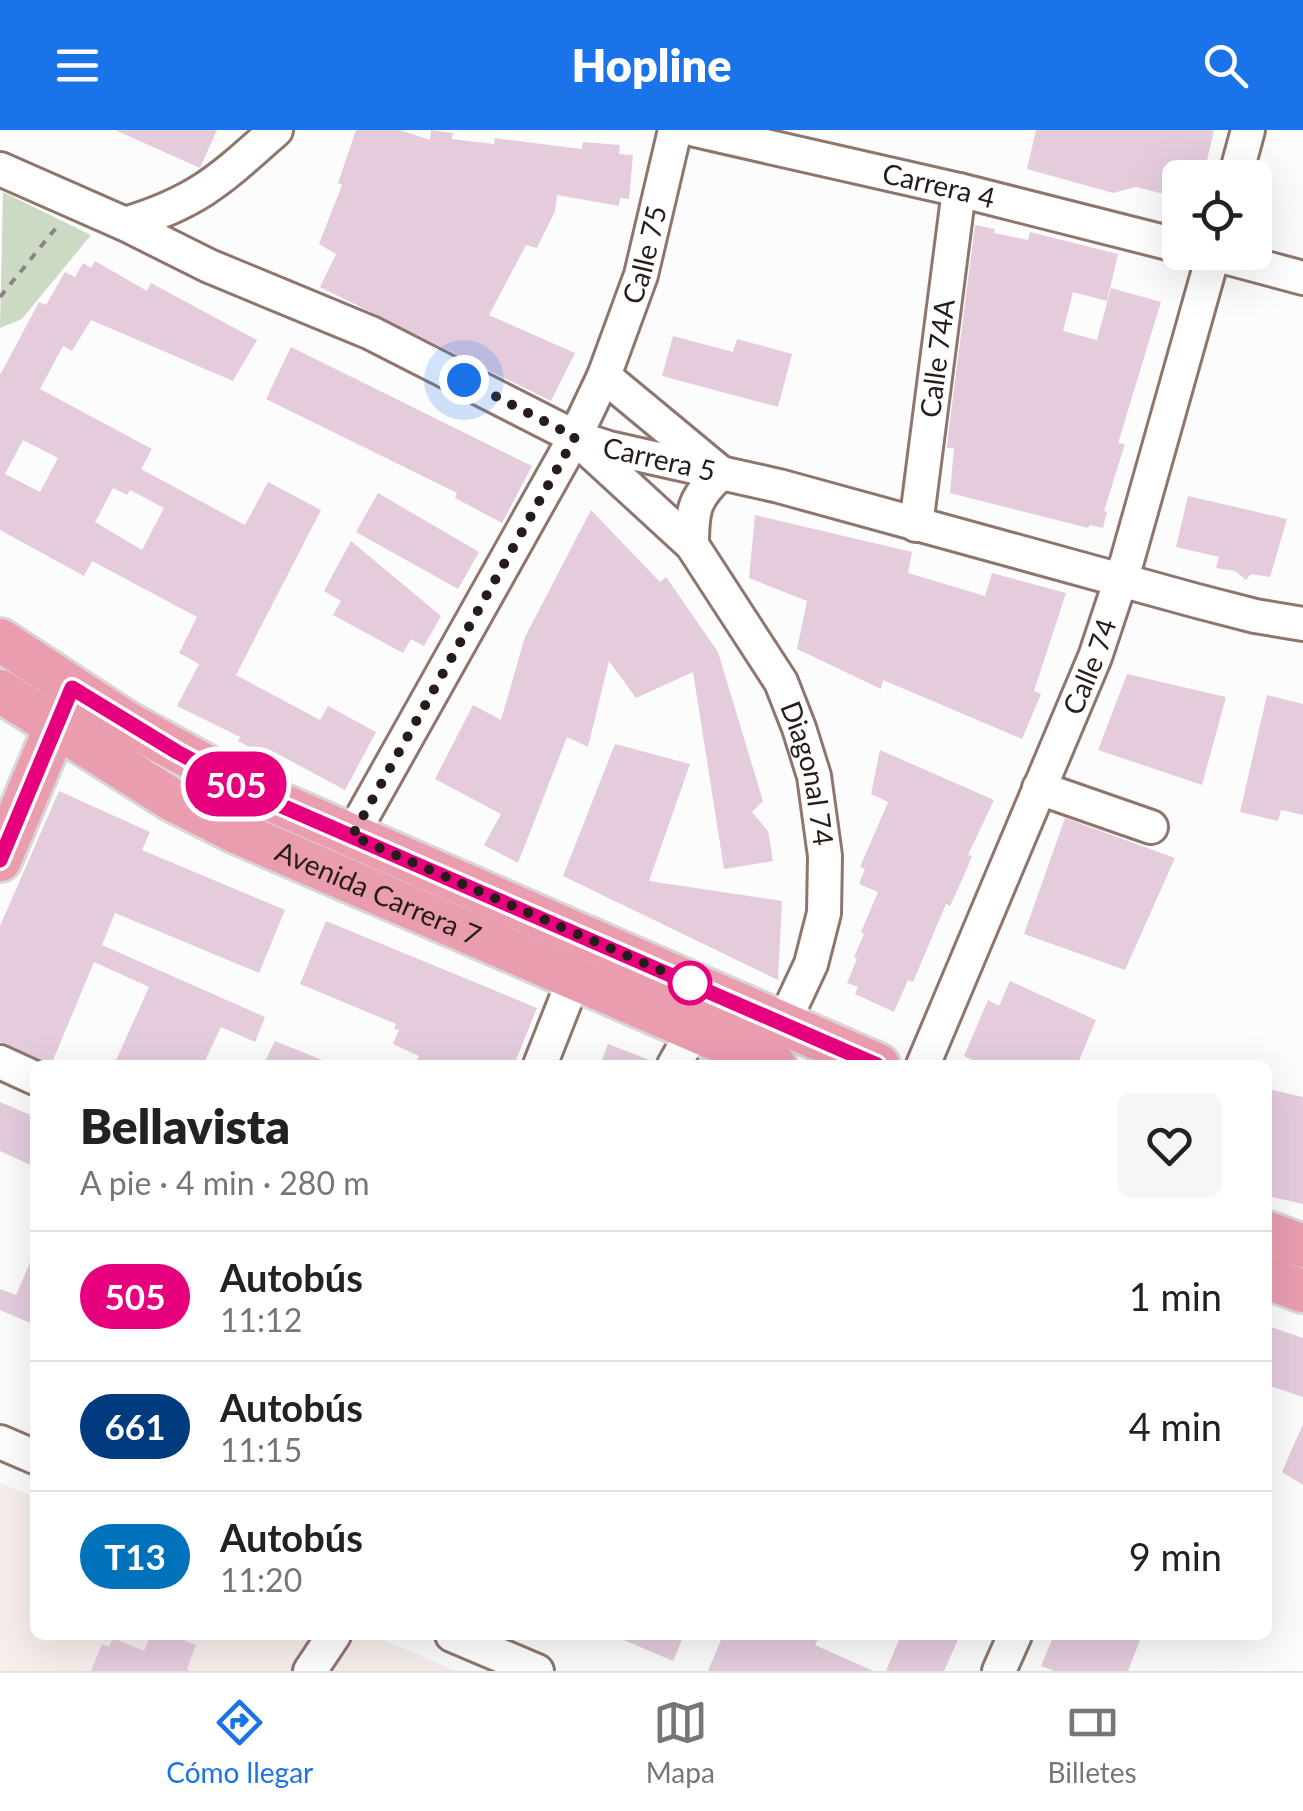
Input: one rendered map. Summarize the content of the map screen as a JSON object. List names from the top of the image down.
{
  "streets": {
    "main road": ["Avenida Carrera 7"],
    "street": [
      "Carrera 4",
      "Calle 75",
      "Calle 74A",
      "Carrera 5",
      "Calle 74",
      "Diagonal 74"
    ]
  },
  "crossings": [
    ["Carrera 4", "Calle 74A"],
    ["Calle 75", "Carrera 5"],
    ["Calle 75", "Diagonal 74"],
    ["Calle 75", "Avenida Carrera 7"],
    ["Calle 74A", "Carrera 5"],
    ["Carrera 5", "Calle 74"],
    ["Carrera 5", "Diagonal 74"],
    ["Diagonal 74", "Avenida Carrera 7"]
  ],
  "lines": ["bus line 505"],
  "page": {
    "header": "Hopline",
    "on_map": "505",
    "heading": ["Bellavista", "A pie · 4 min · 280 m"],
    "list": [
      {
        "mark": "505",
        "name": "Autobús",
        "note": "11:12",
        "value": "1 min"
      },
      {
        "mark": "661",
        "name": "Autobús",
        "note": "11:15",
        "value": "4 min"
      },
      {
        "mark": "T13",
        "name": "Autobús",
        "note": "11:20",
        "value": "9 min"
      }
    ],
    "tabs": ["Cómo llegar", "Mapa", "Billetes"]
  }
}
